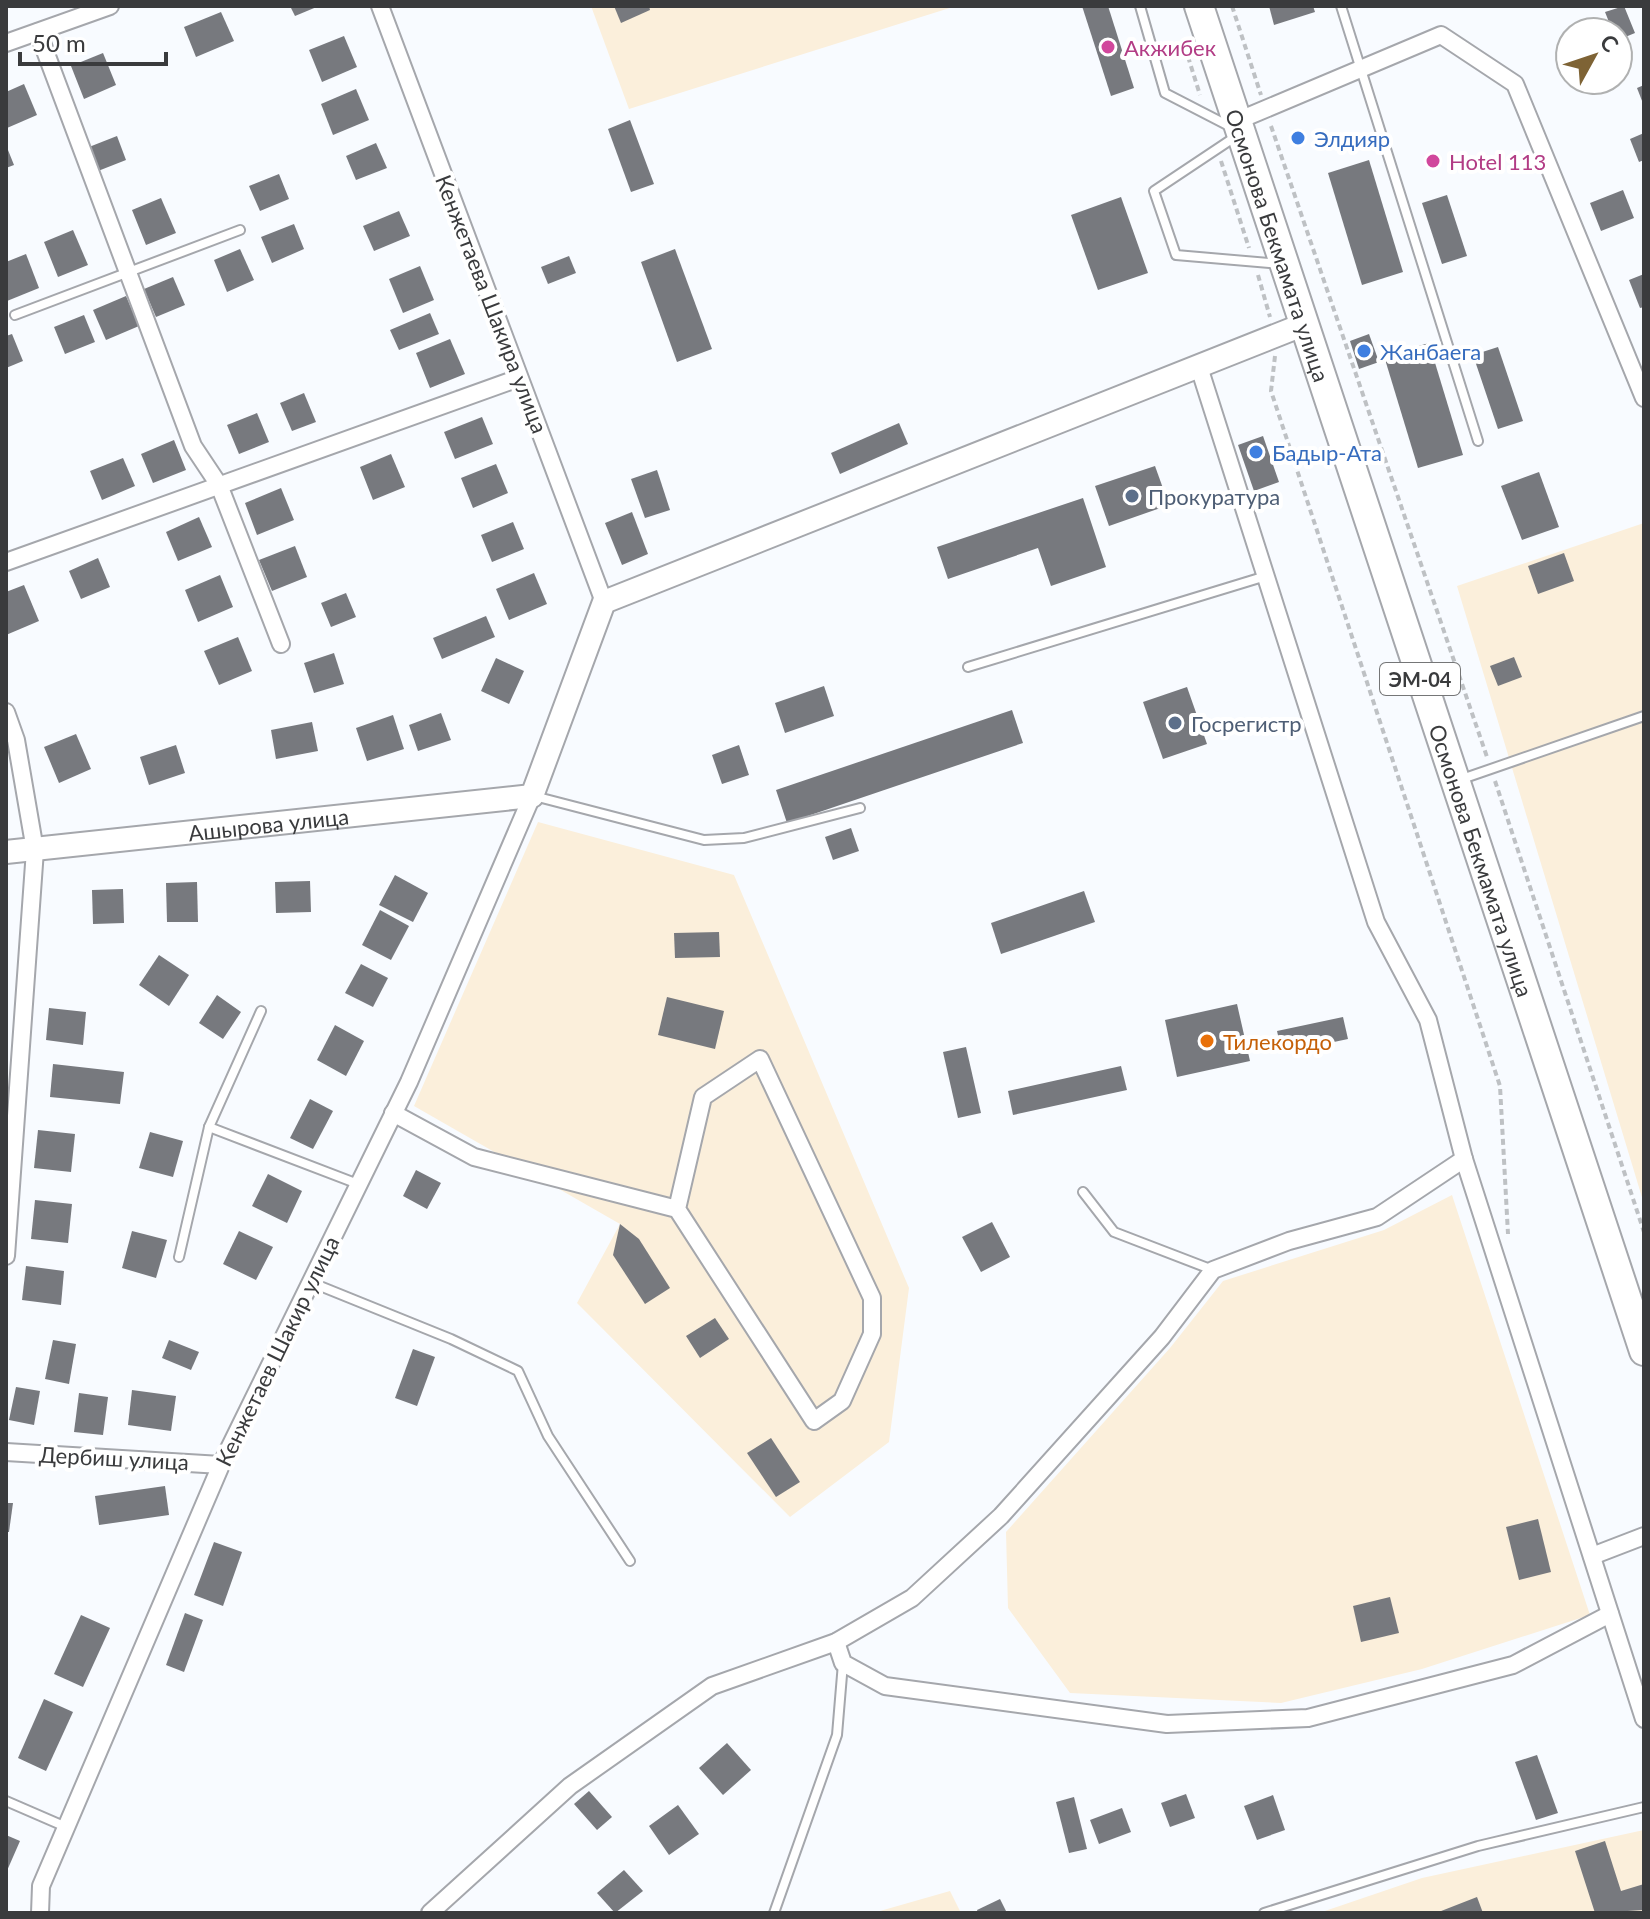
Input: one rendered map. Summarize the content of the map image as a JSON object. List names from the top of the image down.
{
  "streets": {
    "highway": ["Осмонова Бекмамата улица", "ЭМ-04"],
    "street": [
      "Кенжетаева Шакира улица",
      "Ашырова улица",
      "Кенжетаев Шакир улица",
      "Дербиш улица"
    ]
  },
  "crossings": [
    ["Ашырова улица", "Кенжетаев Шакир улица"],
    ["Кенжетаев Шакир улица", "Дербиш улица"]
  ],
  "places": [
    "Акжибек",
    "Элдияр",
    "Hotel 113",
    "Жанбаега",
    "Бадыр-Ата",
    "Прокуратура",
    "Госрегистр",
    "Тилекордо"
  ],
  "scale_bar": "50 m",
  "north": "top right"
}
